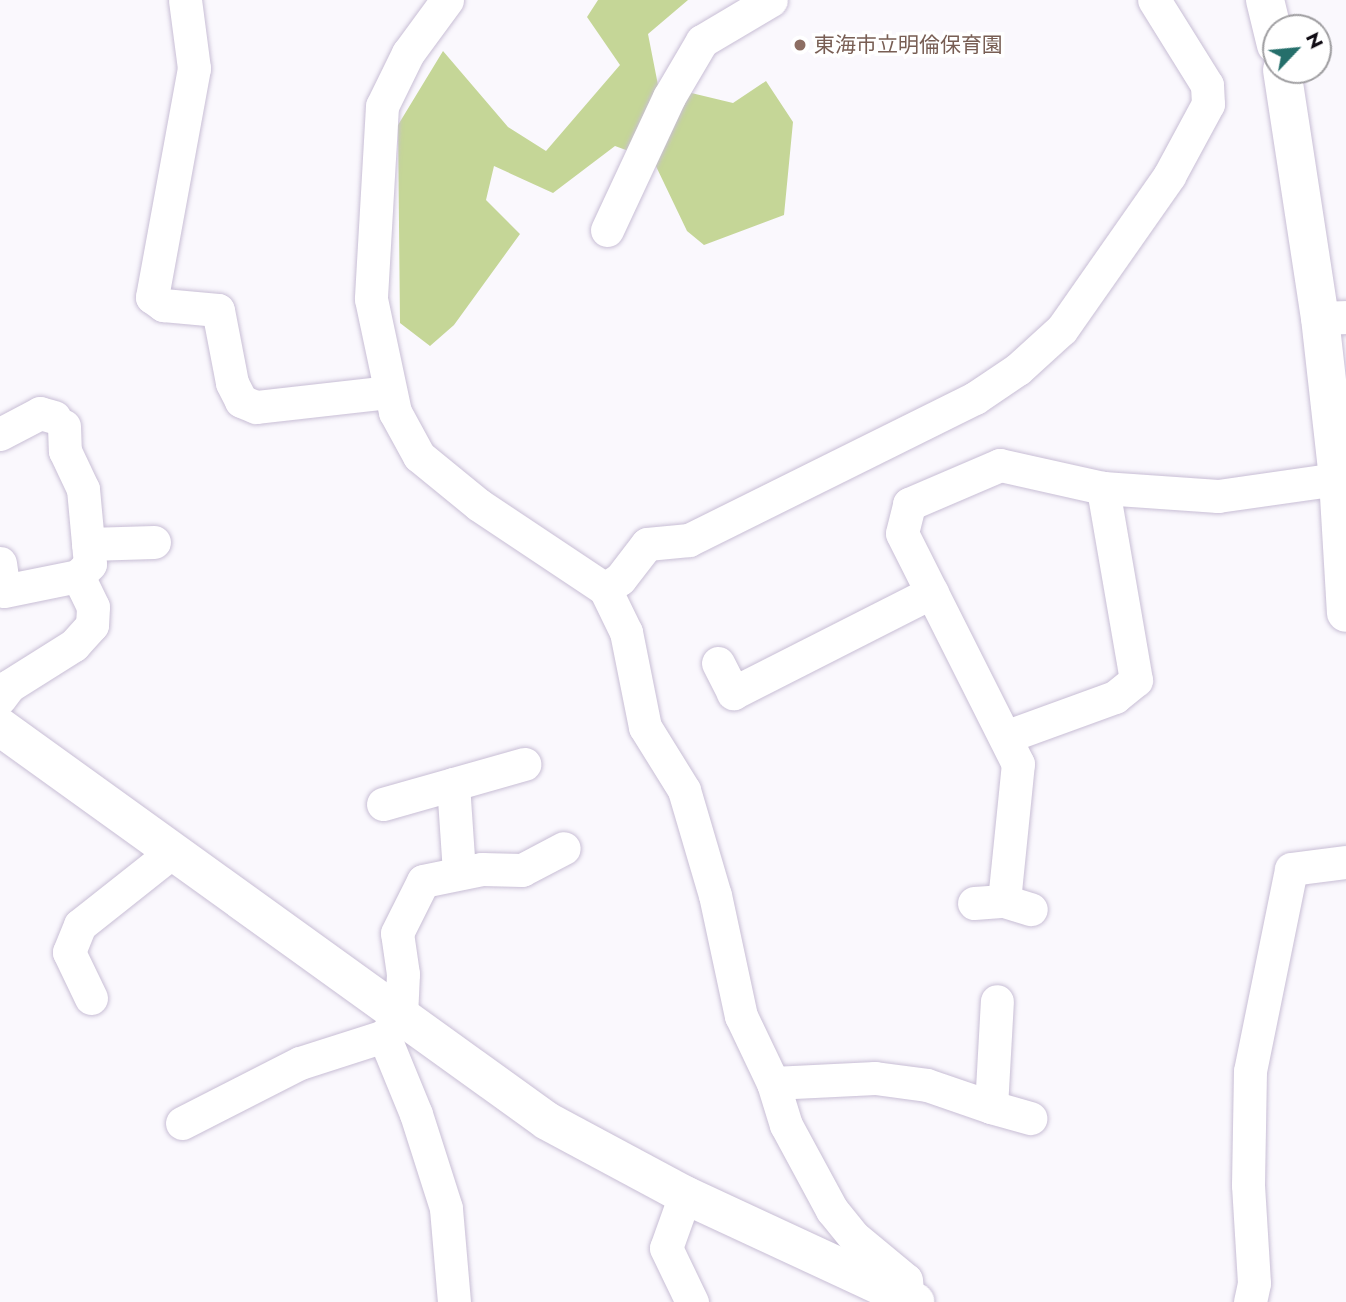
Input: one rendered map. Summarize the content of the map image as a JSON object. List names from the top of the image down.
{
  "places": ["東海市立明倫保育園"],
  "north": "top right"
}
